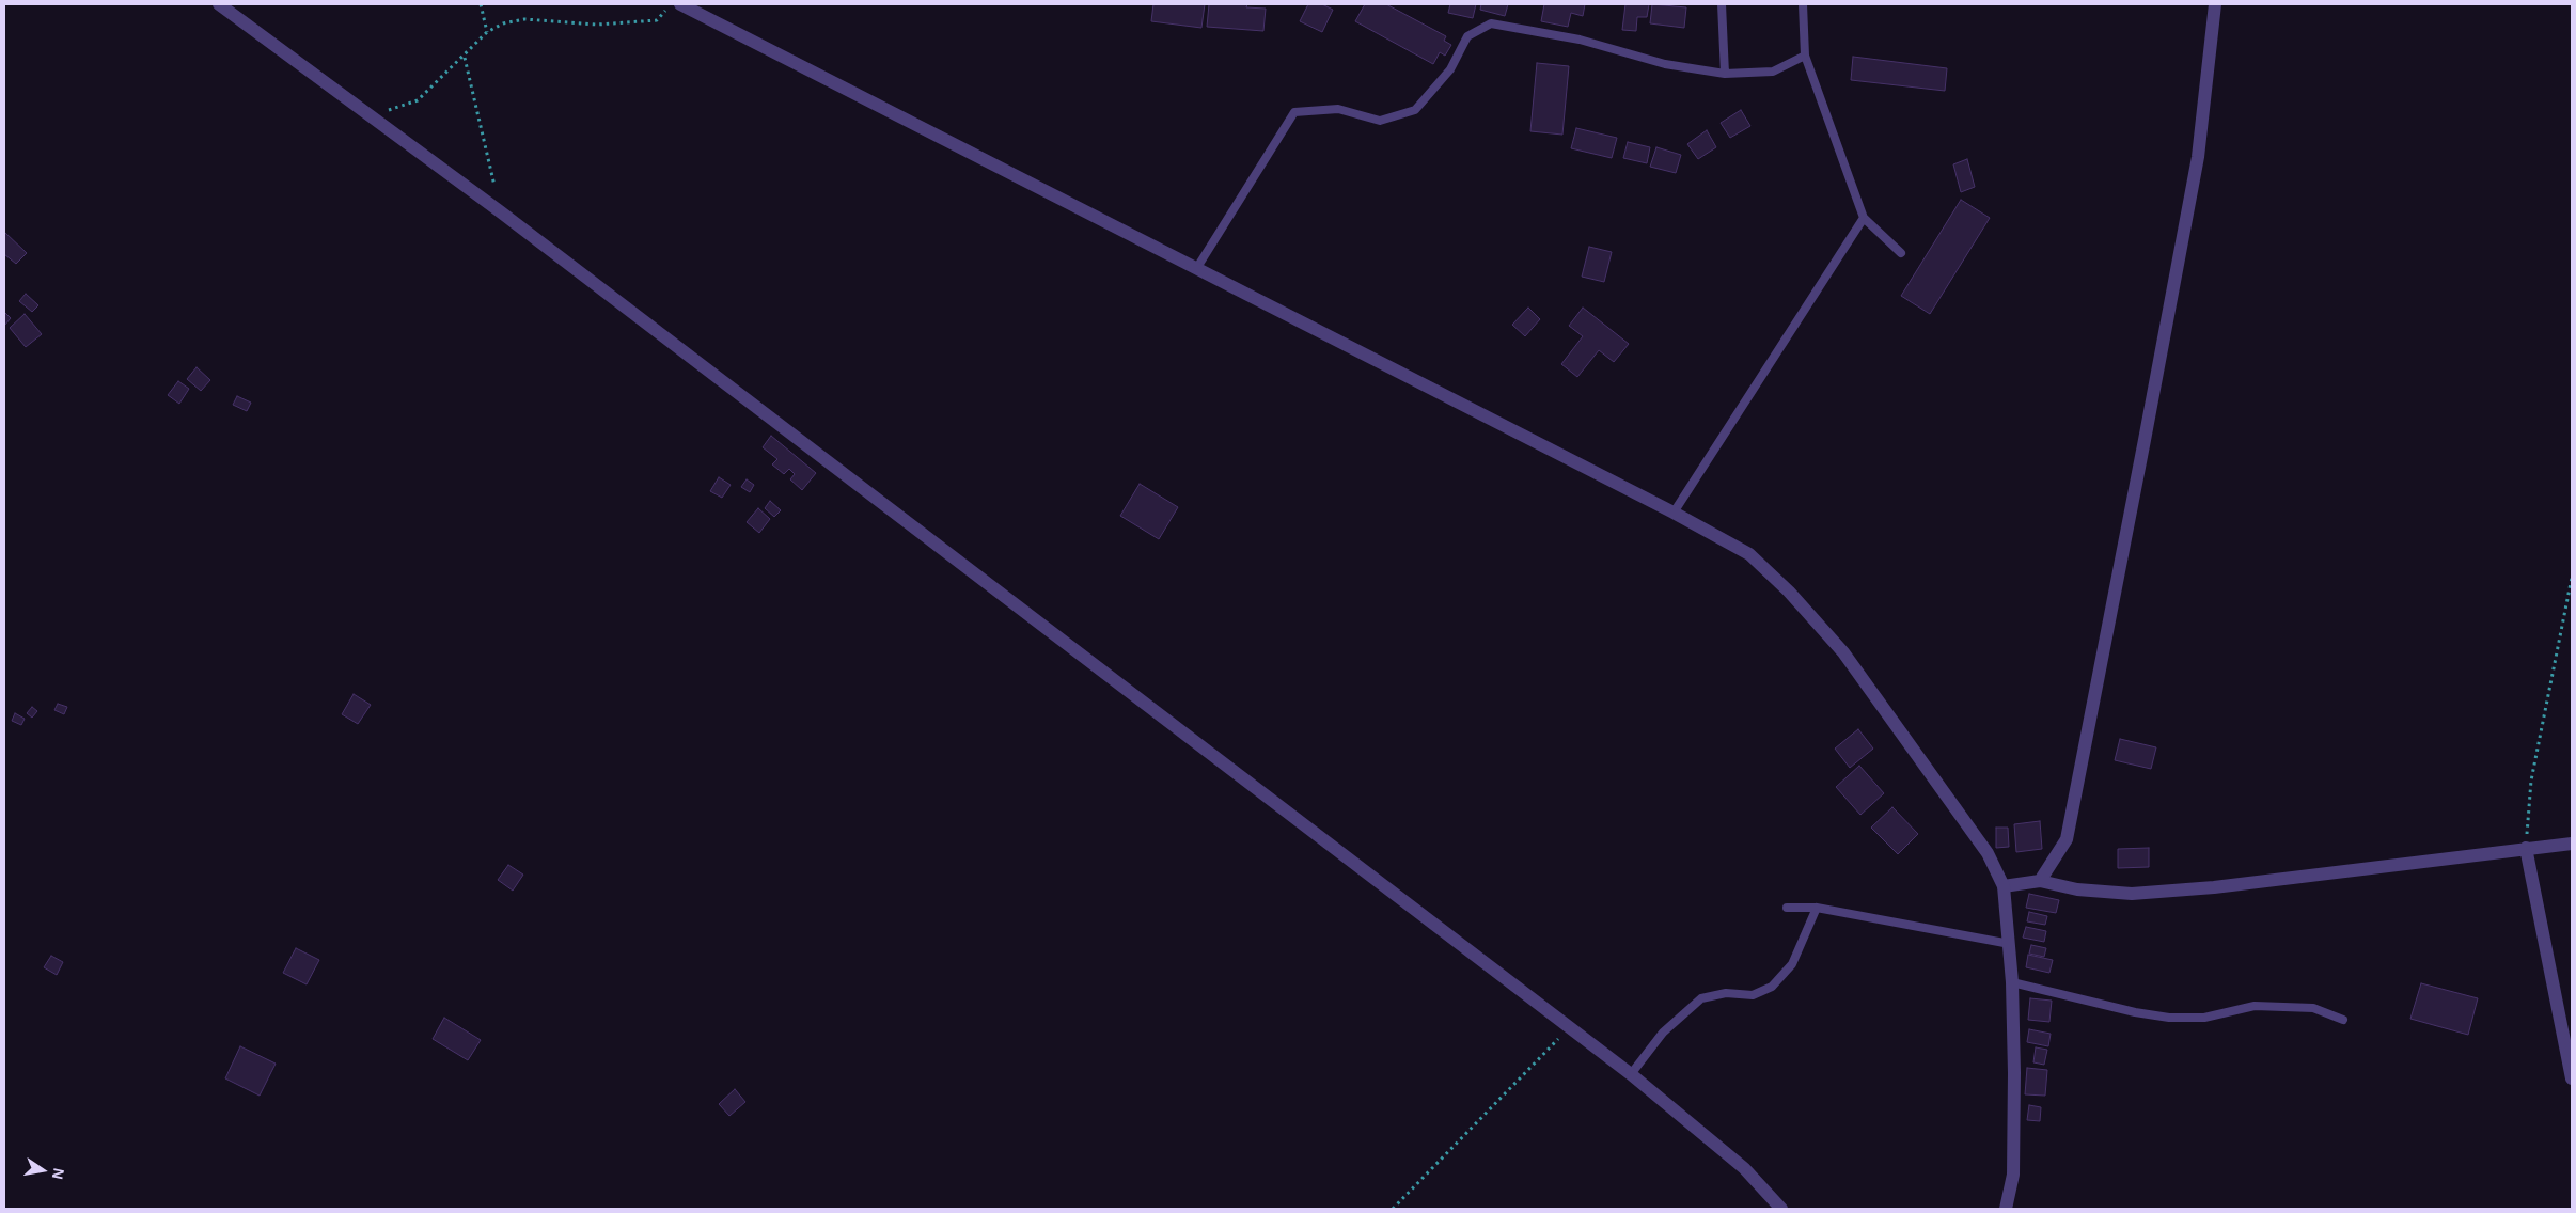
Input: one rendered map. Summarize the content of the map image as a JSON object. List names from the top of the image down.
{
  "north": "right"
}
